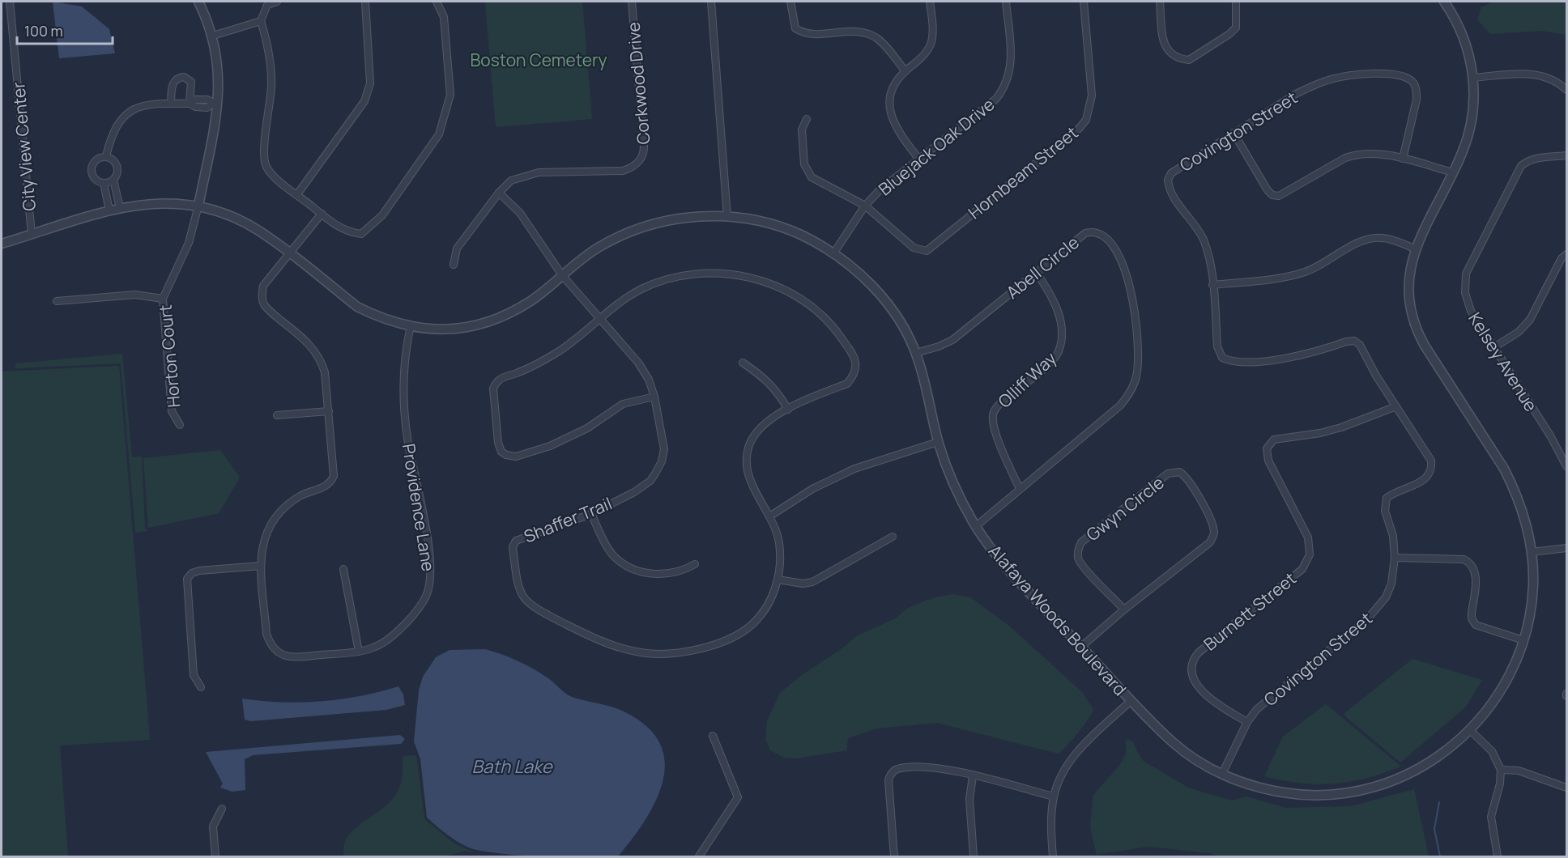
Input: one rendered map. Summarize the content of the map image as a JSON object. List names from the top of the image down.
{
  "streets": {
    "street": [
      "Corkwood Drive",
      "Covington Street",
      "City View Center",
      "Bluejack Oak Drive",
      "Hornbeam Street",
      "Abell Circle",
      "Horton Court",
      "Kelsey Avenue",
      "Olliff Way",
      "Providence Lane",
      "Gwyn Circle",
      "Shaffer Trail",
      "Burnett Street",
      "Alafaya Woods Boulevard"
    ]
  },
  "crossings": [
    ["Corkwood Drive", "Shaffer Trail"],
    ["Covington Street", "Burnett Street"],
    ["Covington Street", "Alafaya Woods Boulevard"],
    ["City View Center", "Alafaya Woods Boulevard"],
    ["Bluejack Oak Drive", "Hornbeam Street"],
    ["Bluejack Oak Drive", "Alafaya Woods Boulevard"],
    ["Abell Circle", "Olliff Way"],
    ["Abell Circle", "Alafaya Woods Boulevard"],
    ["Horton Court", "Alafaya Woods Boulevard"],
    ["Providence Lane", "Alafaya Woods Boulevard"],
    ["Gwyn Circle", "Alafaya Woods Boulevard"],
    ["Shaffer Trail", "Alafaya Woods Boulevard"]
  ],
  "water": ["Bath Lake"],
  "parks": ["Boston Cemetery"],
  "scale_bar": "100 m"
}
